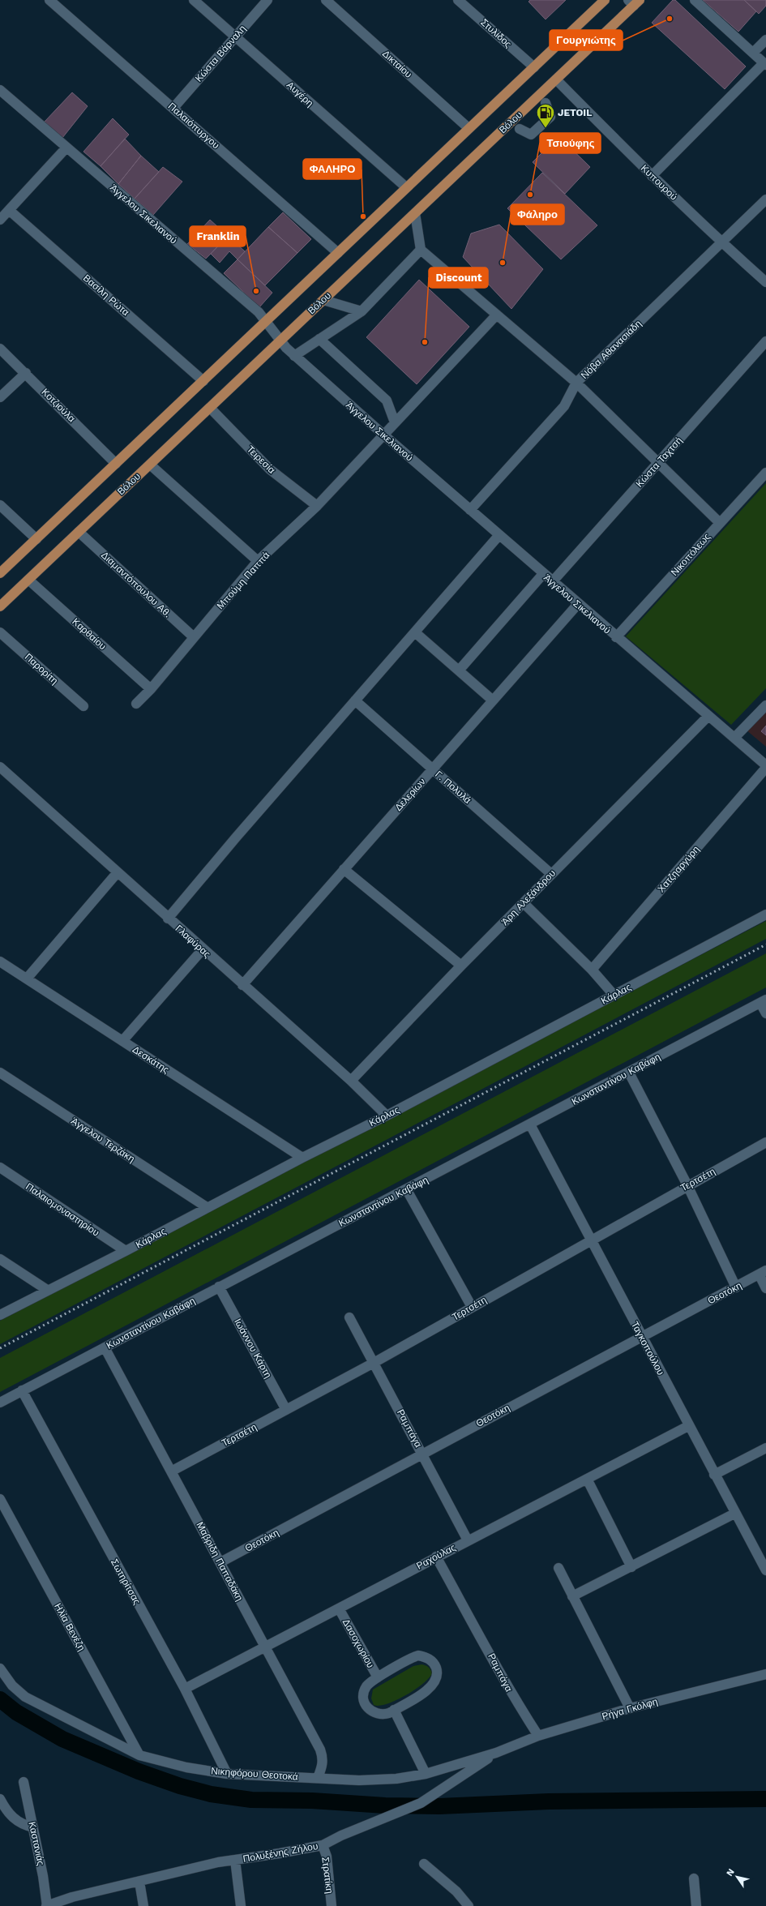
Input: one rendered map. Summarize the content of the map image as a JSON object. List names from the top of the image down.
{
  "streets": {
    "main road": ["Βόλου"],
    "street": [
      "Στυλίδος",
      "Κώστα Βάρναλη",
      "Δικταίου",
      "Αυγέρη",
      "Παλαιόπυργου",
      "Κυπουρού",
      "Άγγελου Σικελιανού",
      "Βασίλη Ρώτα",
      "Νόβα Αθανασιάδη",
      "Κοτζιούλα",
      "Τειρεσία",
      "Κώστα Ταχτσή",
      "Νικοπόλεως",
      "Μπούμη Παππά",
      "Διαμαντόπουλου Αθ.",
      "Καρθαίου",
      "Παρορίτη",
      "Γ. Πολυλά",
      "Δελερίων",
      "Χατζηαργύρη",
      "Άρη Αλεξάνδρου",
      "Γλαφύρας",
      "Κάρλας",
      "Δεσκάτης",
      "Κωνσταντίνου Καβάφη",
      "Άγγελου Τερζάκη",
      "Τερτσέτη",
      "Παλαιομοναστηρίου",
      "Θεοτόκη",
      "Ιωάννου Κάρτη",
      "Ταγκοπούλου",
      "Ραμπάγα",
      "Ραχούλας",
      "Μαβρίδη Παπαδάκη",
      "Σωτηρίτσας",
      "Ηλία Βενέζη",
      "Δασοχωρίου",
      "Ρήγα Γκόλφη",
      "Νικηφόρου Θεοτοκά",
      "Καστανιάς",
      "Πολυξένης Ζήλου",
      "Στρατίκη"
    ]
  },
  "crossings": [
    ["Κώστα Βάρναλη", "Αυγέρη"],
    ["Κώστα Βάρναλη", "Παλαιόπυργου"],
    ["Βόλου", "Κυπουρού"],
    ["Βόλου", "Άγγελου Σικελιανού"],
    ["Βόλου", "Τειρεσία"],
    ["Βόλου", "Διαμαντόπουλου Αθ."],
    ["Βόλου", "Καρθαίου"],
    ["Κυπουρού", "Νόβα Αθανασιάδη"],
    ["Άγγελου Σικελιανού", "Νόβα Αθανασιάδη"],
    ["Άγγελου Σικελιανού", "Κώστα Ταχτσή"],
    ["Άγγελου Σικελιανού", "Νικοπόλεως"],
    ["Άγγελου Σικελιανού", "Μπούμη Παππά"],
    ["Άγγελου Σικελιανού", "Δελερίων"],
    ["Άγγελου Σικελιανού", "Άρη Αλεξάνδρου"],
    ["Τειρεσία", "Μπούμη Παππά"],
    ["Μπούμη Παππά", "Διαμαντόπουλου Αθ."],
    ["Μπούμη Παππά", "Καρθαίου"],
    ["Γ. Πολυλά", "Δελερίων"],
    ["Γ. Πολυλά", "Άρη Αλεξάνδρου"],
    ["Δελερίων", "Γλαφύρας"],
    ["Άρη Αλεξάνδρου", "Γλαφύρας"],
    ["Γλαφύρας", "Κάρλας"],
    ["Κάρλας", "Δεσκάτης"],
    ["Κάρλας", "Άγγελου Τερζάκη"],
    ["Κάρλας", "Παλαιομοναστηρίου"],
    ["Κωνσταντίνου Καβάφη", "Ιωάννου Κάρτη"],
    ["Κωνσταντίνου Καβάφη", "Ταγκοπούλου"],
    ["Κωνσταντίνου Καβάφη", "Μαβρίδη Παπαδάκη"],
    ["Κωνσταντίνου Καβάφη", "Σωτηρίτσας"],
    ["Τερτσέτη", "Ιωάννου Κάρτη"],
    ["Τερτσέτη", "Ταγκοπούλου"],
    ["Τερτσέτη", "Ραμπάγα"],
    ["Τερτσέτη", "Μαβρίδη Παπαδάκη"],
    ["Θεοτόκη", "Ταγκοπούλου"],
    ["Θεοτόκη", "Ραμπάγα"],
    ["Θεοτόκη", "Μαβρίδη Παπαδάκη"],
    ["Ταγκοπούλου", "Ραχούλας"],
    ["Ραμπάγα", "Ραχούλας"],
    ["Ραμπάγα", "Ρήγα Γκόλφη"],
    ["Ραχούλας", "Μαβρίδη Παπαδάκη"],
    ["Ραχούλας", "Σωτηρίτσας"],
    ["Ραχούλας", "Δασοχωρίου"],
    ["Μαβρίδη Παπαδάκη", "Νικηφόρου Θεοτοκά"],
    ["Σωτηρίτσας", "Νικηφόρου Θεοτοκά"],
    ["Ηλία Βενέζη", "Νικηφόρου Θεοτοκά"],
    ["Ρήγα Γκόλφη", "Νικηφόρου Θεοτοκά"],
    ["Ρήγα Γκόλφη", "Πολυξένης Ζήλου"],
    ["Νικηφόρου Θεοτοκά", "Πολυξένης Ζήλου"],
    ["Καστανιάς", "Πολυξένης Ζήλου"],
    ["Πολυξένης Ζήλου", "Στρατίκη"]
  ],
  "places": {
    "other": [
      "Γουργιώτης",
      "Τσιούφης",
      "ΦΑΛΗΡΟ",
      "Φάληρο",
      "Franklin",
      "Discount"
    ],
    "fuel station": ["JETOIL"]
  },
  "north": "top left"
}
